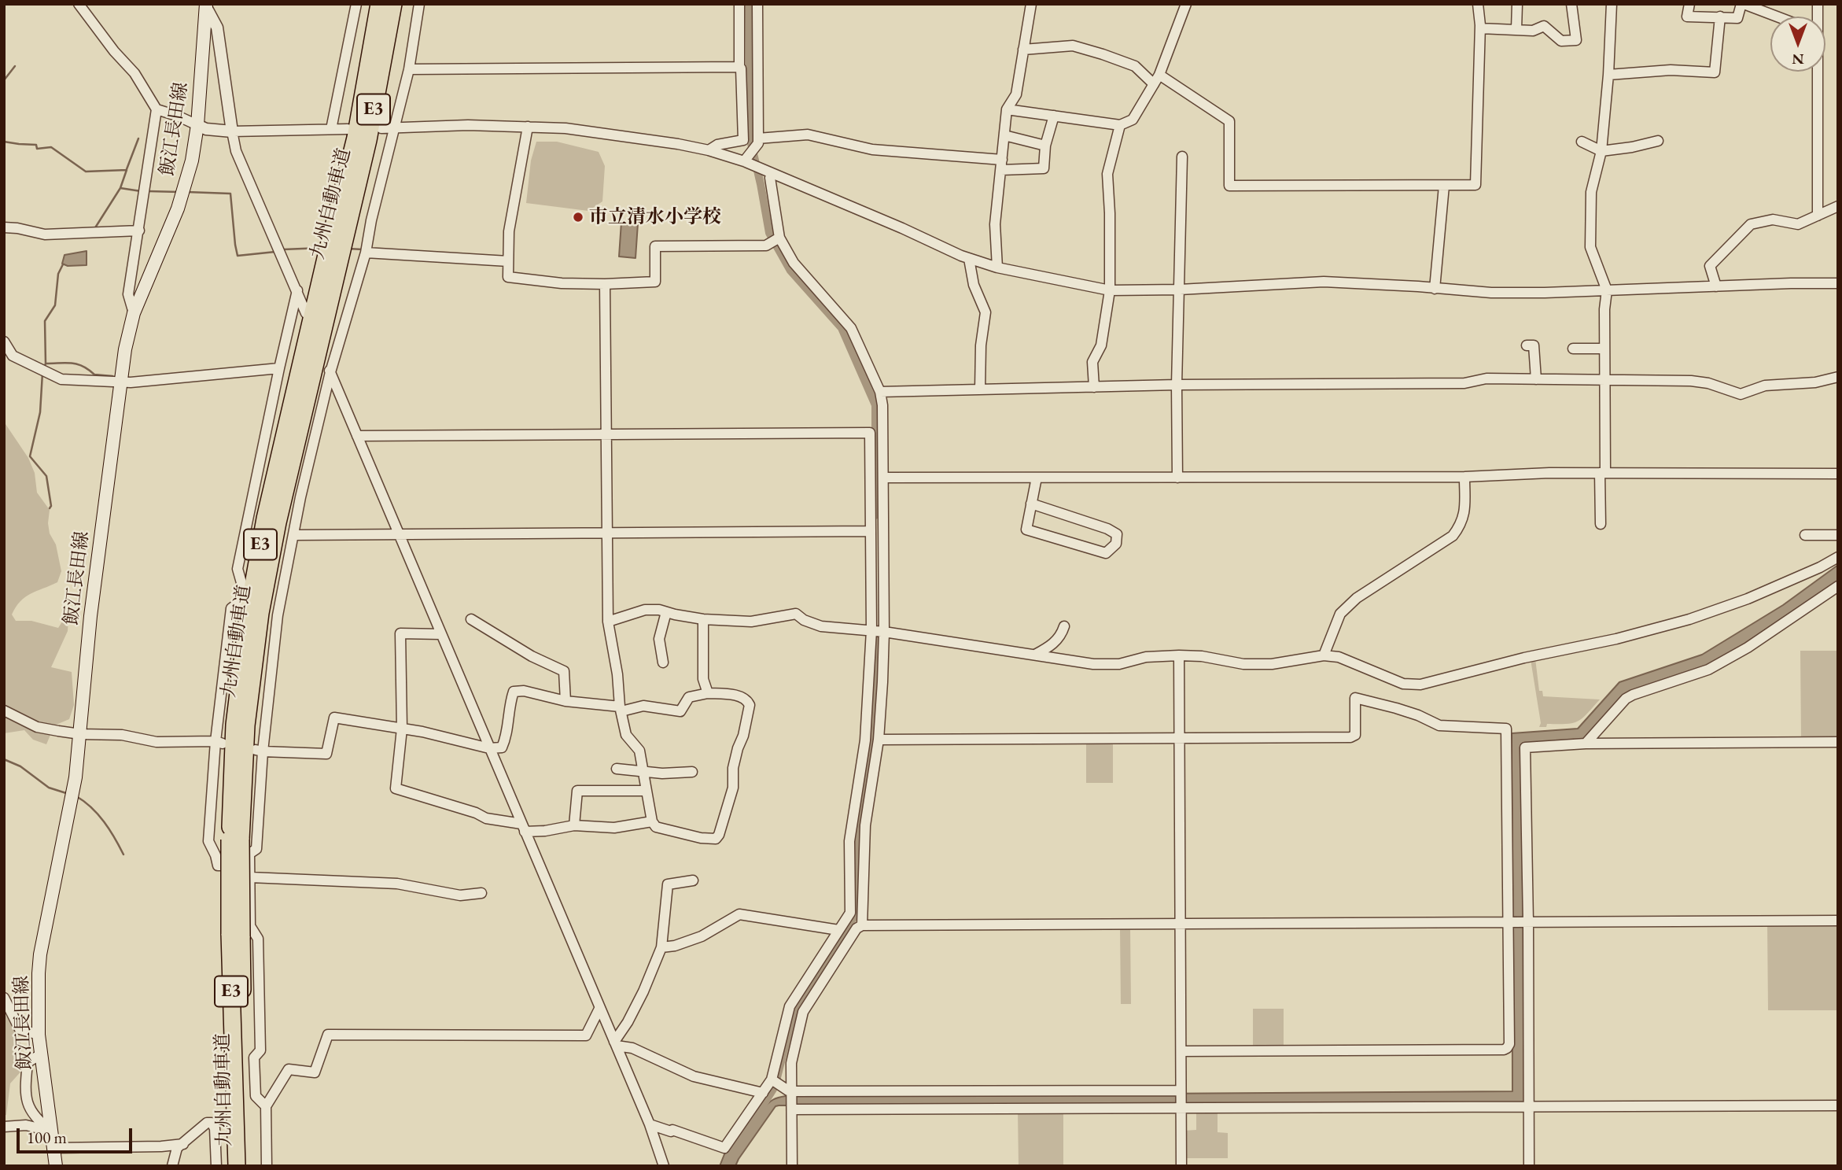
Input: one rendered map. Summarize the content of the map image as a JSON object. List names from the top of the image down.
{
  "streets": {
    "highway": ["E3", "九州自動車道"],
    "main road": ["飯江長田線"]
  },
  "places": ["市立清水小学校"],
  "scale_bar": "100 m",
  "north": "bottom"
}
